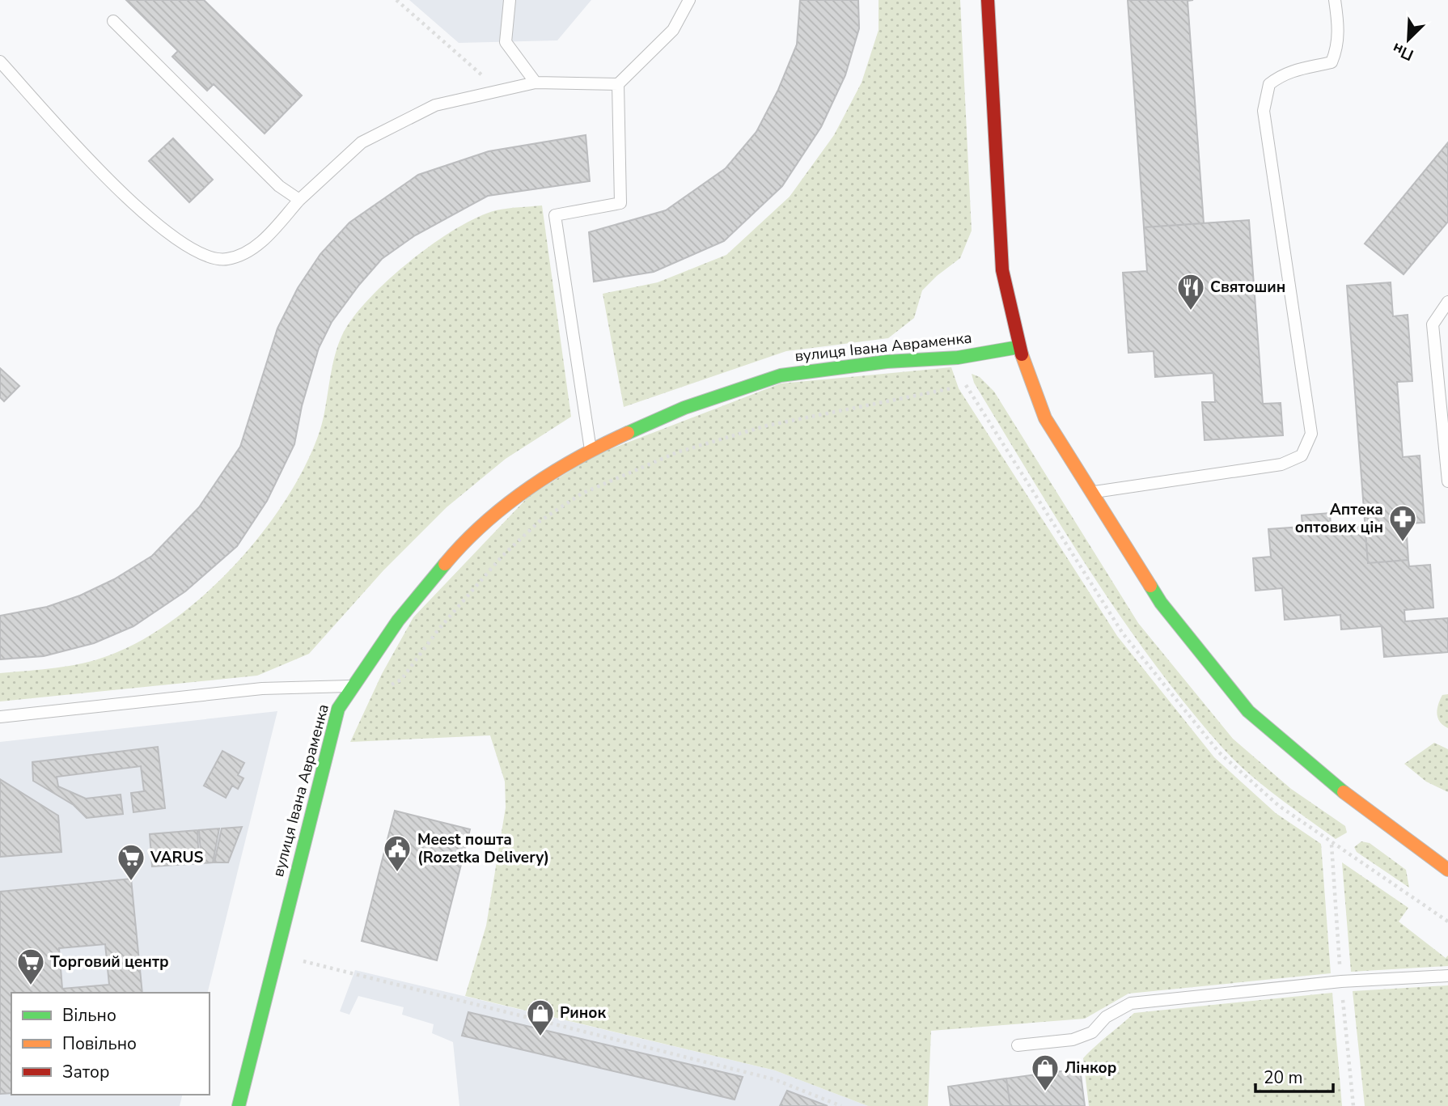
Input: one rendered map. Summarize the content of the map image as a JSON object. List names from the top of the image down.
{
  "streets": {
    "street": ["вулиця Івана Авраменка"]
  },
  "places": {
    "restaurant": ["Святошин"],
    "pharmacy": ["Аптека оптових цін"],
    "public building": ["Meest пошта (Rozetka Delivery)"],
    "supermarket": ["VARUS", "Торговий центр"],
    "shop": ["Ринок", "Лінкор"]
  },
  "legend": ["Вільно", "Повільно", "Затор"],
  "scale_bar": "20 m",
  "north": "bottom left"
}
